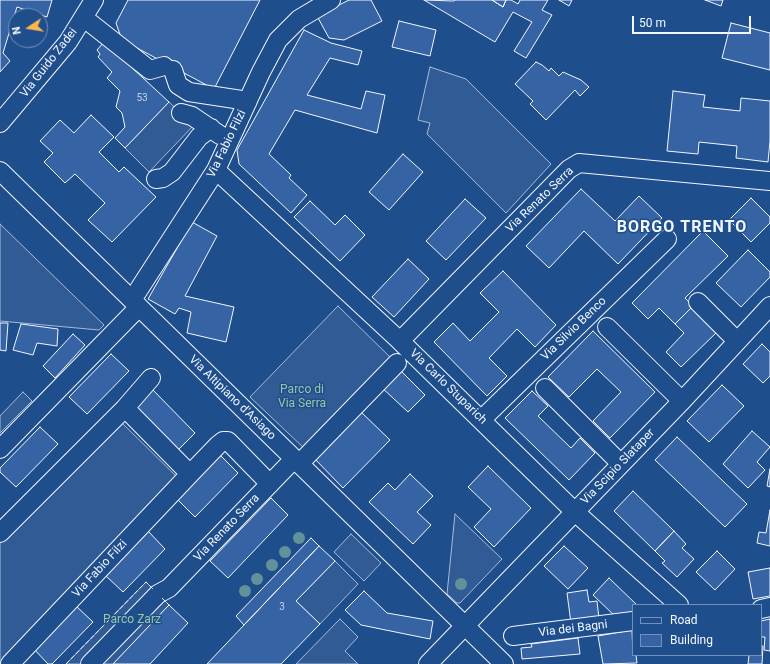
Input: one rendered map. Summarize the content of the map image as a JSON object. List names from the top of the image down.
{
  "streets": {
    "street": [
      "Via Guido Zadei",
      "Via Fabio Filzi",
      "Via Renato Serra",
      "Via Silvio Benco",
      "Via Carlo Stuparich",
      "Via Altipiano d'Asiago",
      "Via Scipio Slataper",
      "Via dei Bagni"
    ]
  },
  "crossings": [
    ["Via Fabio Filzi", "Via Renato Serra"],
    ["Via Fabio Filzi", "Via Carlo Stuparich"],
    ["Via Fabio Filzi", "Via Altipiano d'Asiago"],
    ["Via Renato Serra", "Via Carlo Stuparich"],
    ["Via Renato Serra", "Via Altipiano d'Asiago"],
    ["Via Silvio Benco", "Via Carlo Stuparich"],
    ["Via Carlo Stuparich", "Via Scipio Slataper"],
    ["Via Altipiano d'Asiago", "Via Scipio Slataper"]
  ],
  "districts": ["BORGO TRENTO"],
  "parks": ["Parco di Via Serra", "Parco Zarz"],
  "house_numbers": ["53", "3"],
  "legend": ["Road", "Building"],
  "scale_bar": "50 m",
  "north": "left"
}
